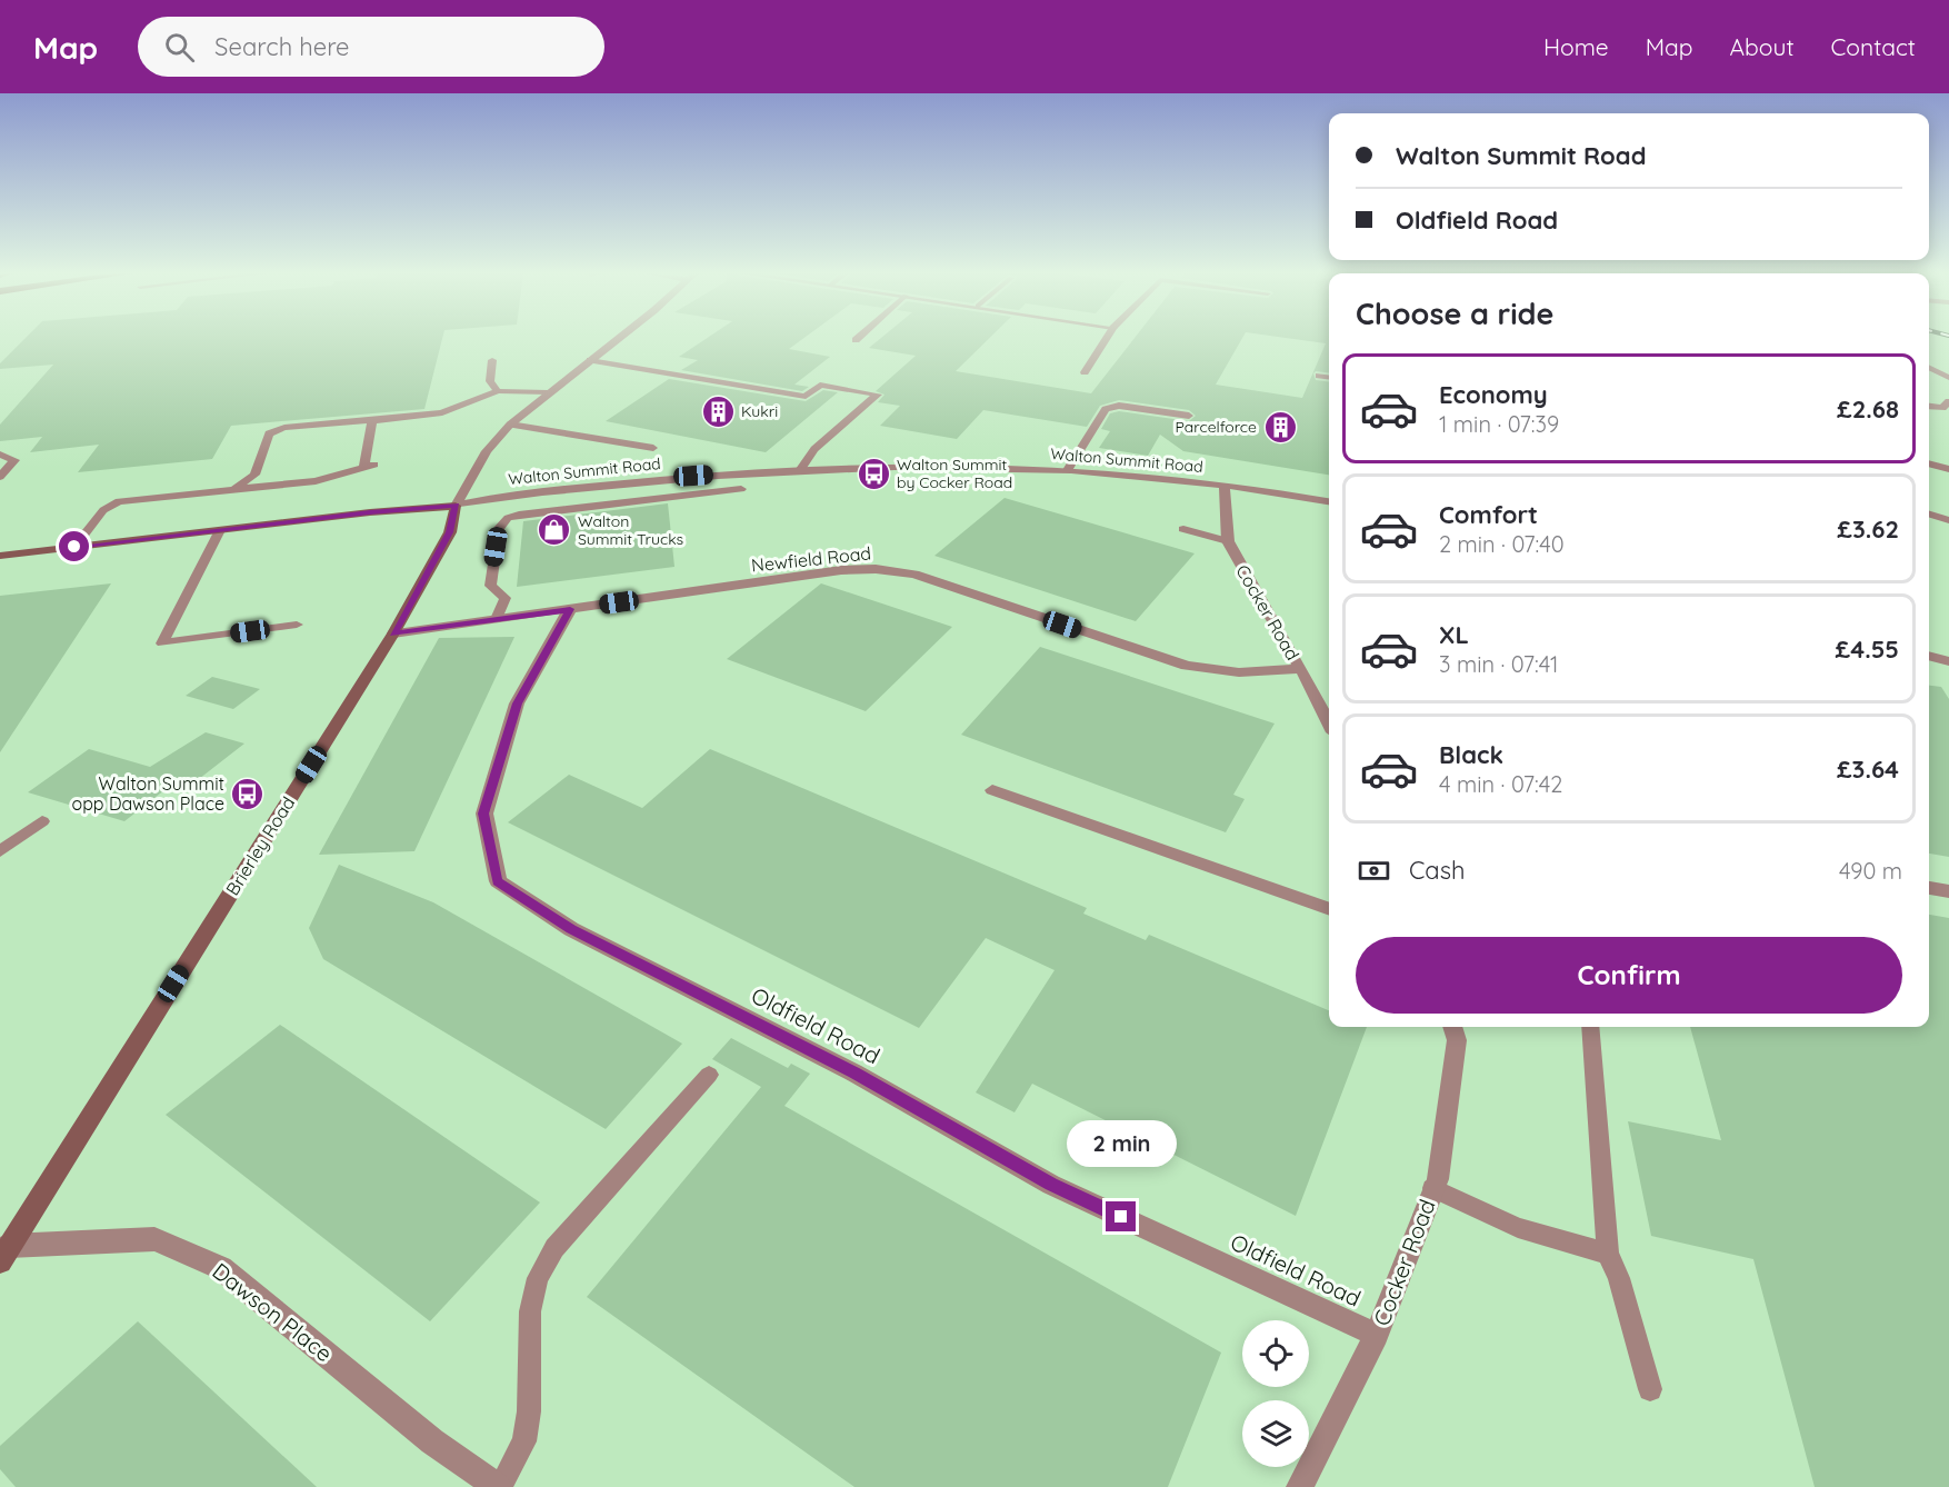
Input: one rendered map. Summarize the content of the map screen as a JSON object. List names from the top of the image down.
{
  "streets": {
    "street": [
      "Walton Summit Road",
      "Newfield Road",
      "Cocker Road",
      "Brierley Road",
      "Oldfield Road",
      "Dawson Place"
    ]
  },
  "crossings": [
    ["Walton Summit Road", "Cocker Road"],
    ["Walton Summit Road", "Brierley Road"],
    ["Newfield Road", "Cocker Road"],
    ["Newfield Road", "Brierley Road"],
    ["Newfield Road", "Oldfield Road"],
    ["Cocker Road", "Oldfield Road"],
    ["Brierley Road", "Dawson Place"]
  ],
  "places": {
    "building": ["Kukri", "Parcelforce"],
    "bus stop": ["Walton Summit by Cocker Road", "Walton Summit opp Dawson Place"],
    "shop": ["Walton Summit Trucks"]
  },
  "page": {
    "header": "Map",
    "search": "Search here",
    "nav": [
      "Home",
      "Map",
      "About",
      "Contact"
    ],
    "banner": ["Walton Summit Road", "Oldfield Road"],
    "heading": "Choose a ride",
    "list": [
      {
        "name": "Economy",
        "note": "1 min · 07:39",
        "value": "£2.68"
      },
      {
        "name": "Comfort",
        "note": "2 min · 07:40",
        "value": "£3.62"
      },
      {
        "name": "XL",
        "note": "3 min · 07:41",
        "value": "£4.55"
      },
      {
        "name": "Black",
        "note": "4 min · 07:42",
        "value": "£3.64"
      }
    ],
    "pay": ["Cash", "490 m"],
    "buttons": "Confirm",
    "bubble": "2 min"
  }
}
